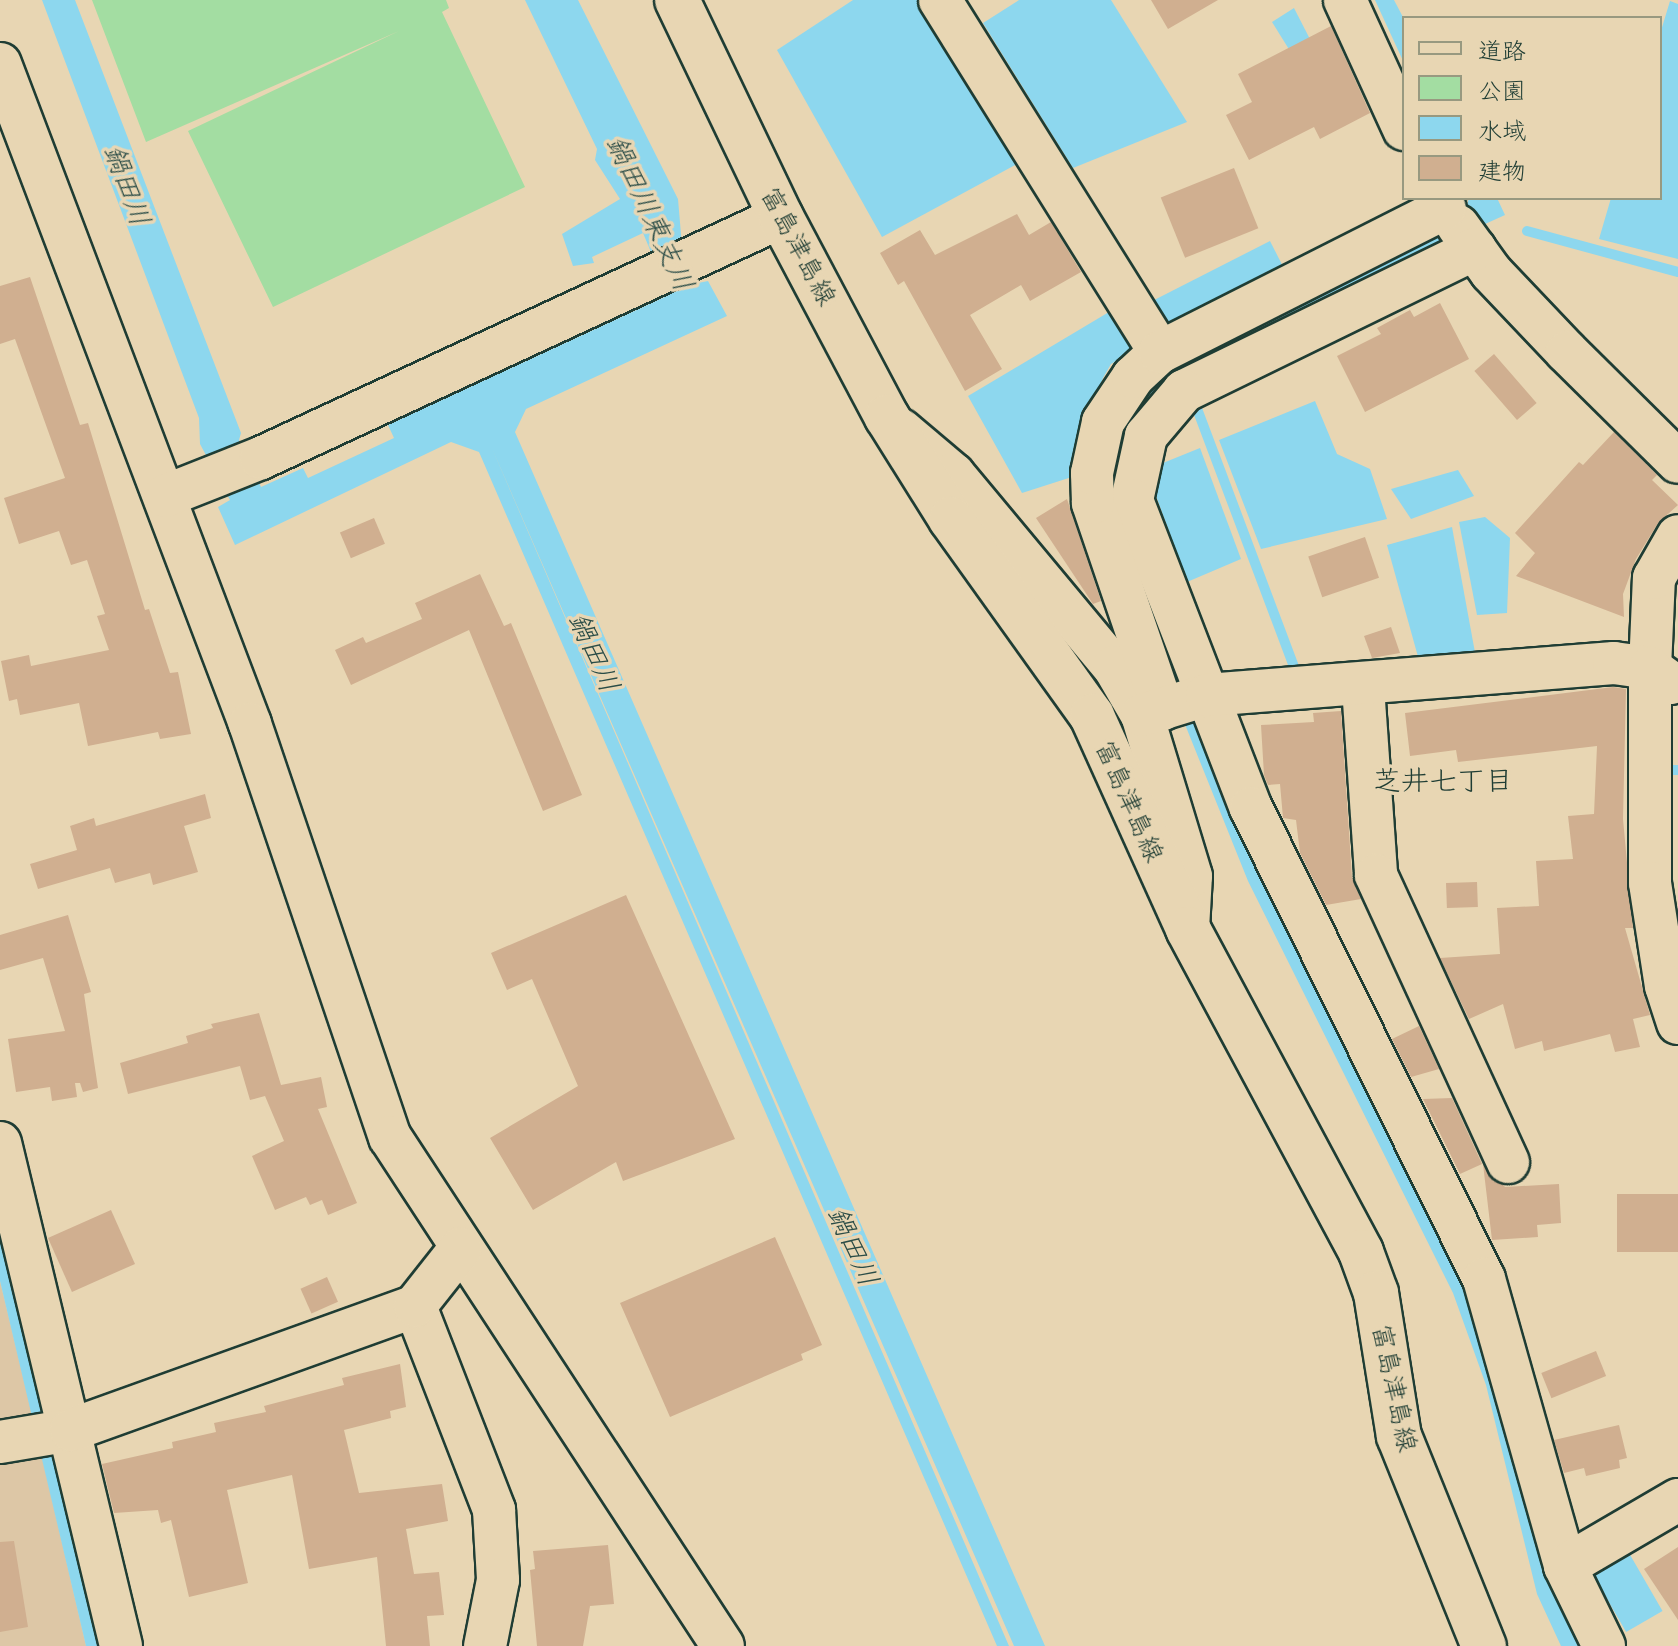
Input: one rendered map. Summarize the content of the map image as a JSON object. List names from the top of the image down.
{
  "streets": {
    "main road": ["富島津島線"]
  },
  "districts": ["芝井七丁目"],
  "water": ["鍋田川", "鍋田川東支川"],
  "legend": [
    "道路",
    "公園",
    "水域",
    "建物"
  ]
}
